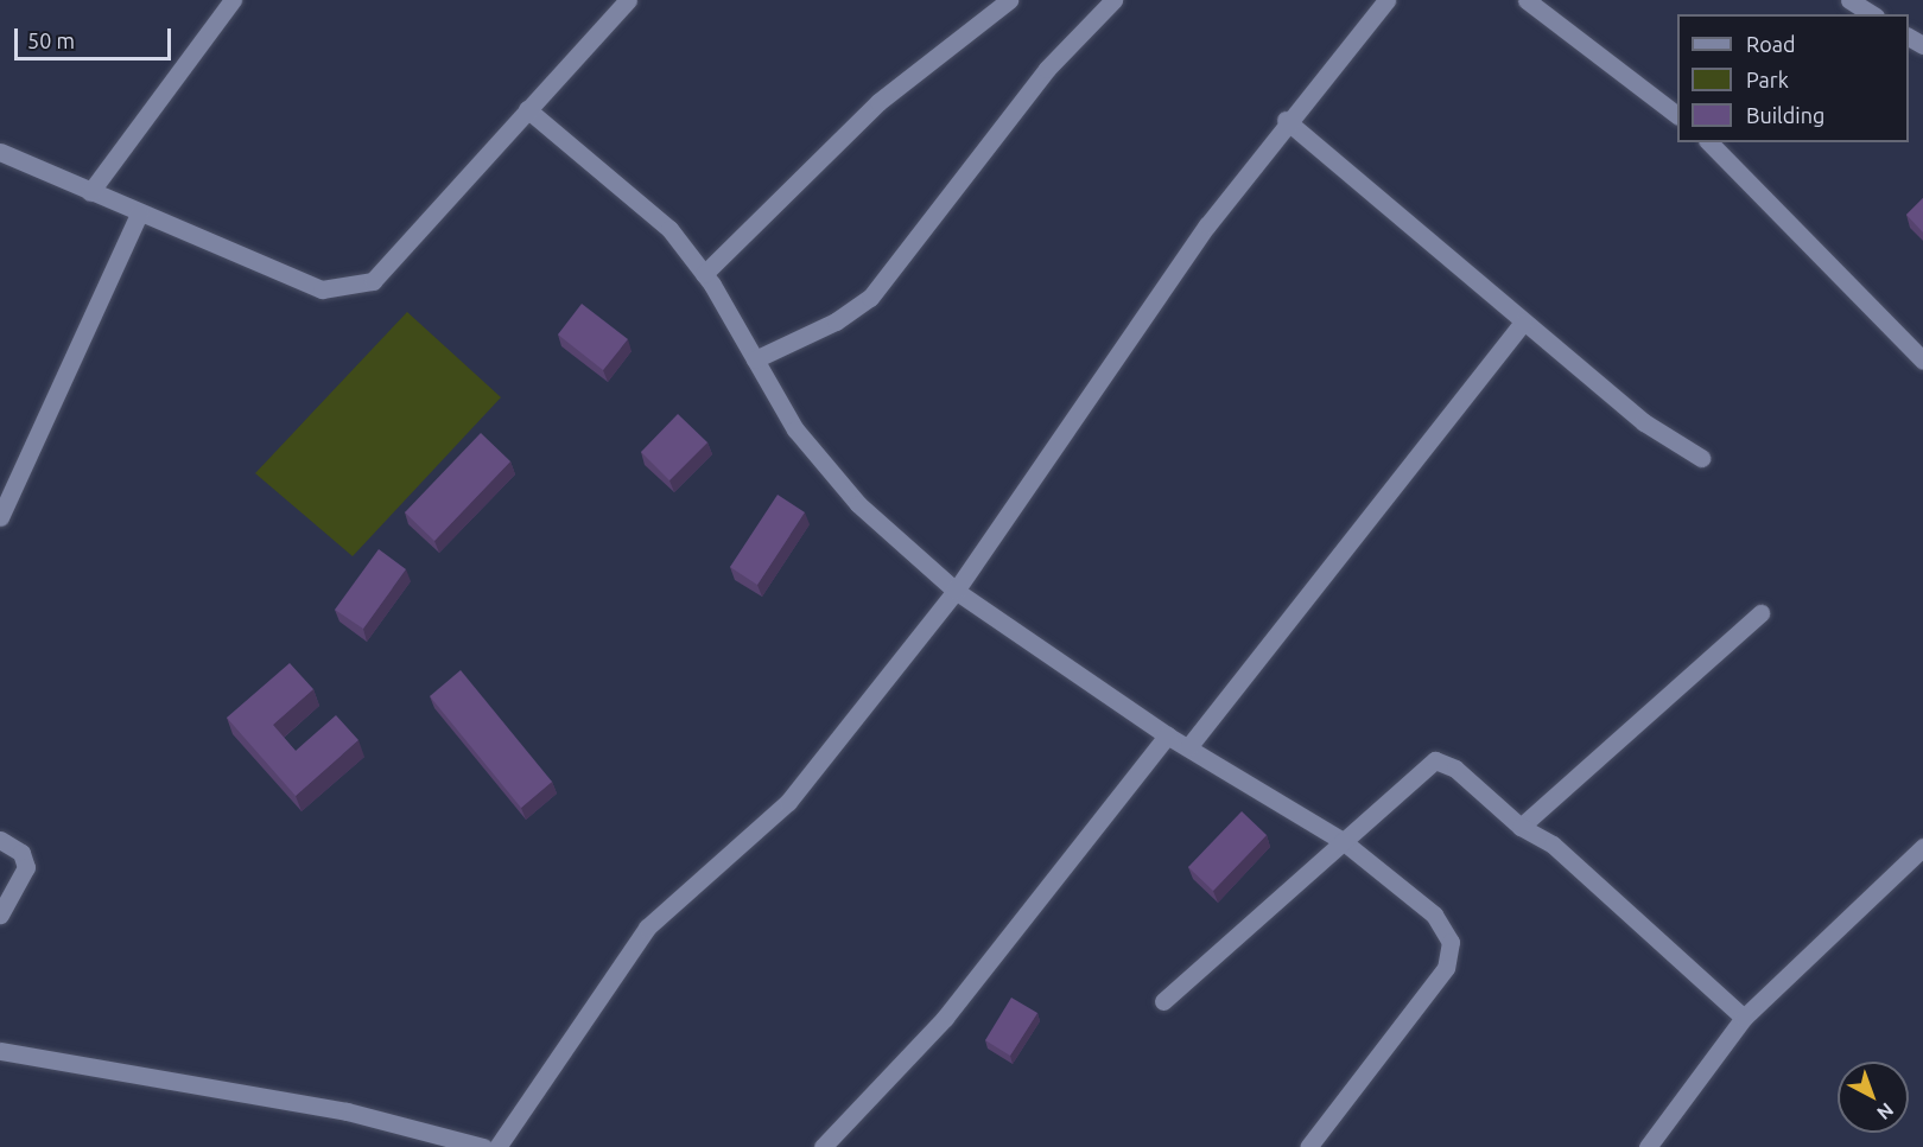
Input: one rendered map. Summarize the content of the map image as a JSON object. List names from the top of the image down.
{
  "legend": ["Road", "Park", "Building"],
  "scale_bar": "50 m",
  "north": "bottom right"
}
